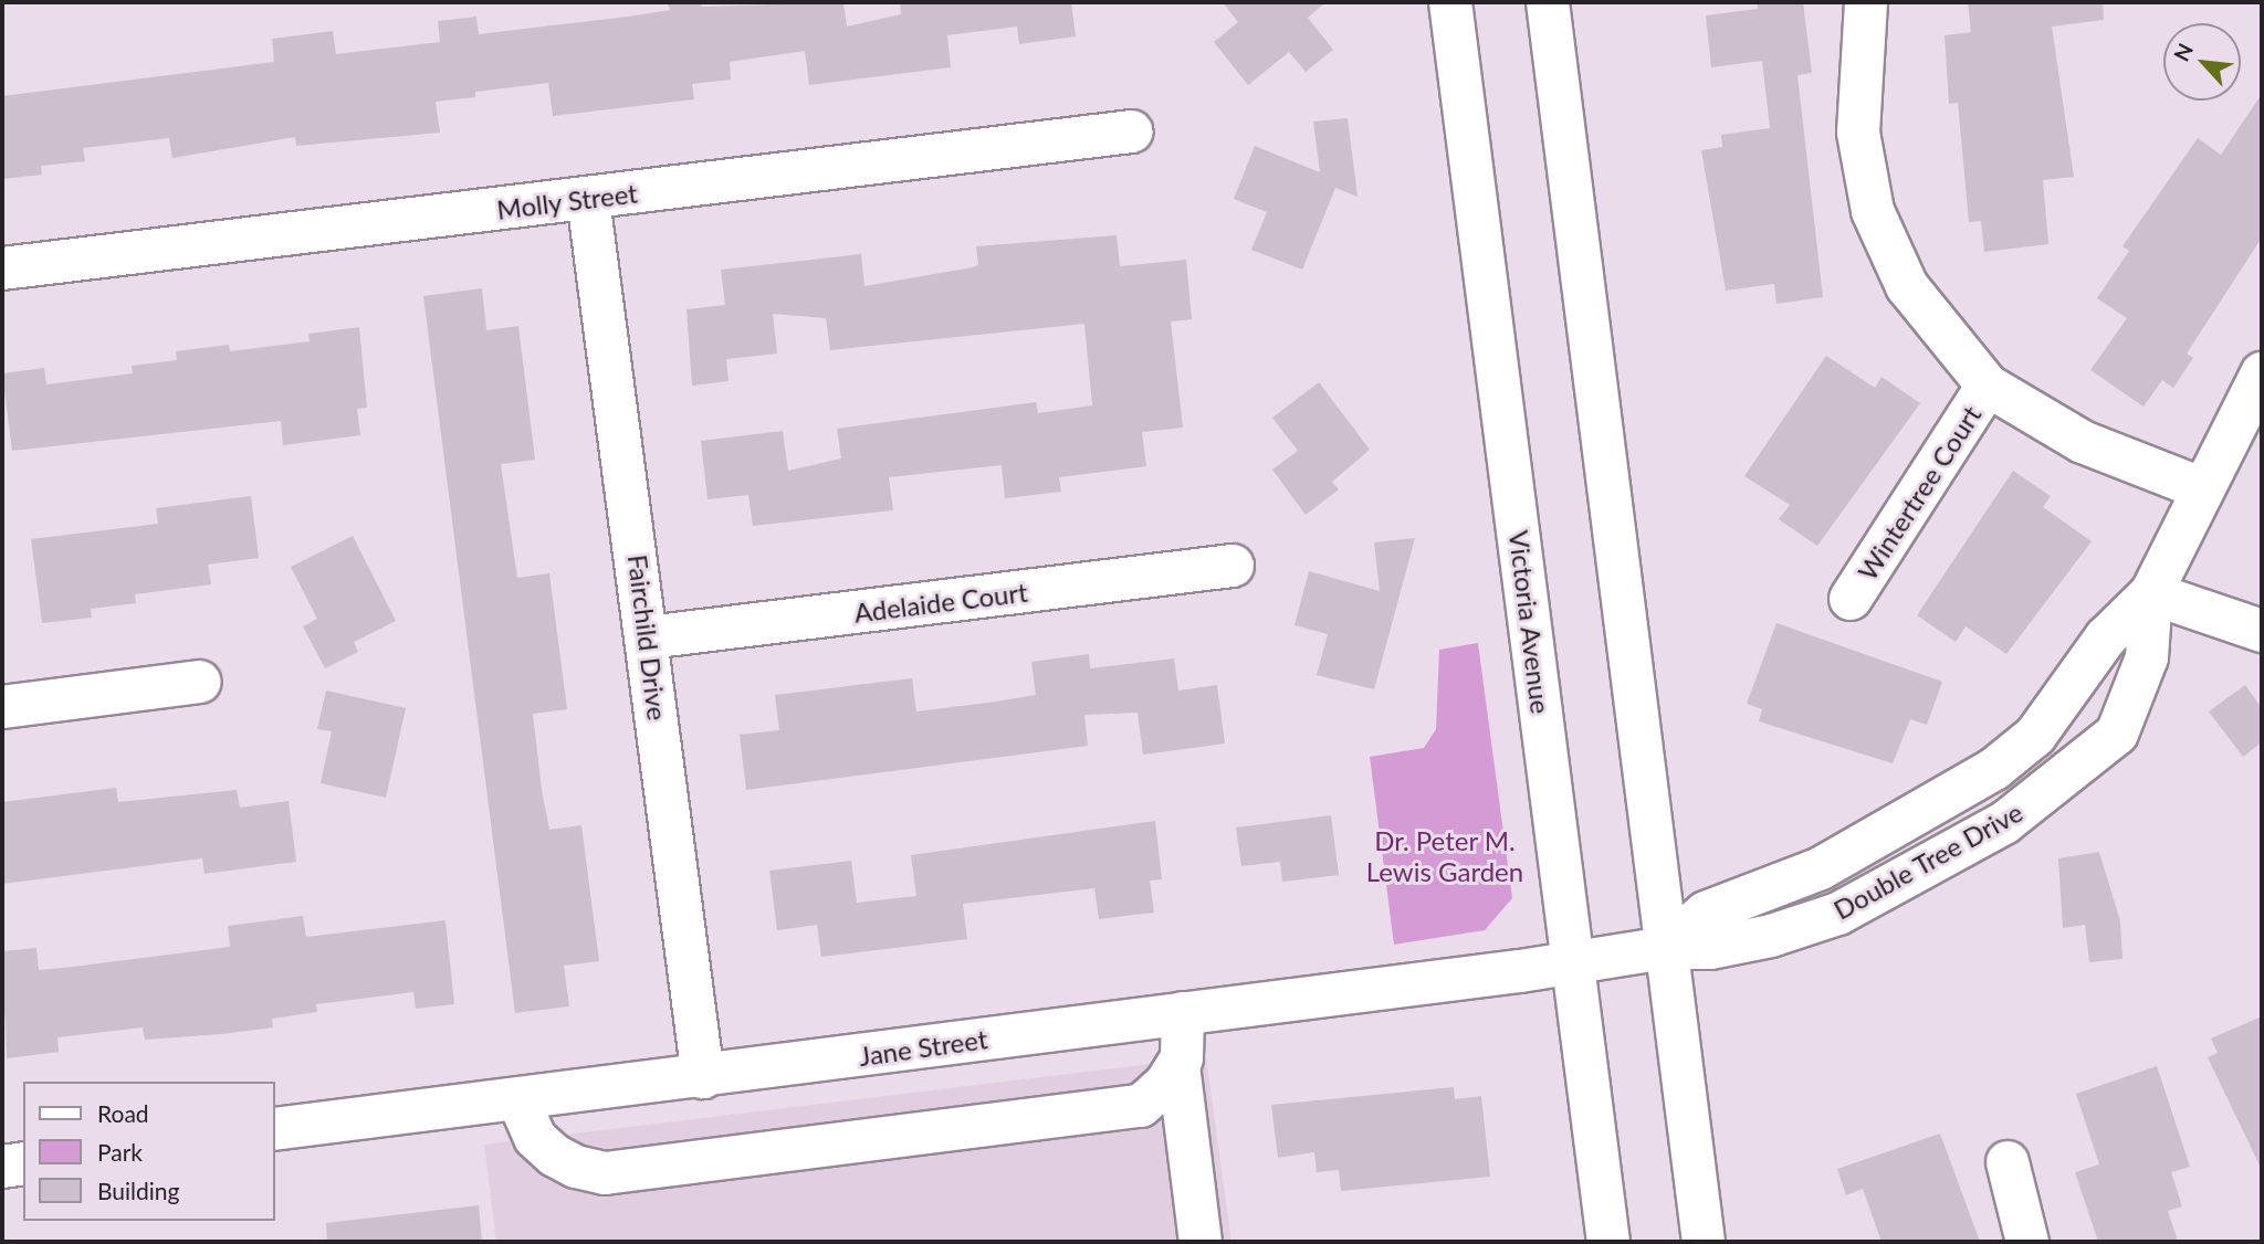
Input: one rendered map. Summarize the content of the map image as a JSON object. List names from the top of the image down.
{
  "streets": {
    "street": [
      "Molly Street",
      "Wintertree Court",
      "Adelaide Court",
      "Victoria Avenue",
      "Fairchild Drive",
      "Double Tree Drive",
      "Jane Street"
    ]
  },
  "crossings": [
    ["Molly Street", "Fairchild Drive"],
    ["Adelaide Court", "Fairchild Drive"],
    ["Victoria Avenue", "Double Tree Drive"],
    ["Victoria Avenue", "Jane Street"],
    ["Fairchild Drive", "Jane Street"],
    ["Double Tree Drive", "Jane Street"]
  ],
  "parks": ["Dr. Peter M. Lewis Garden"],
  "legend": ["Road", "Park", "Building"],
  "north": "top left"
}
